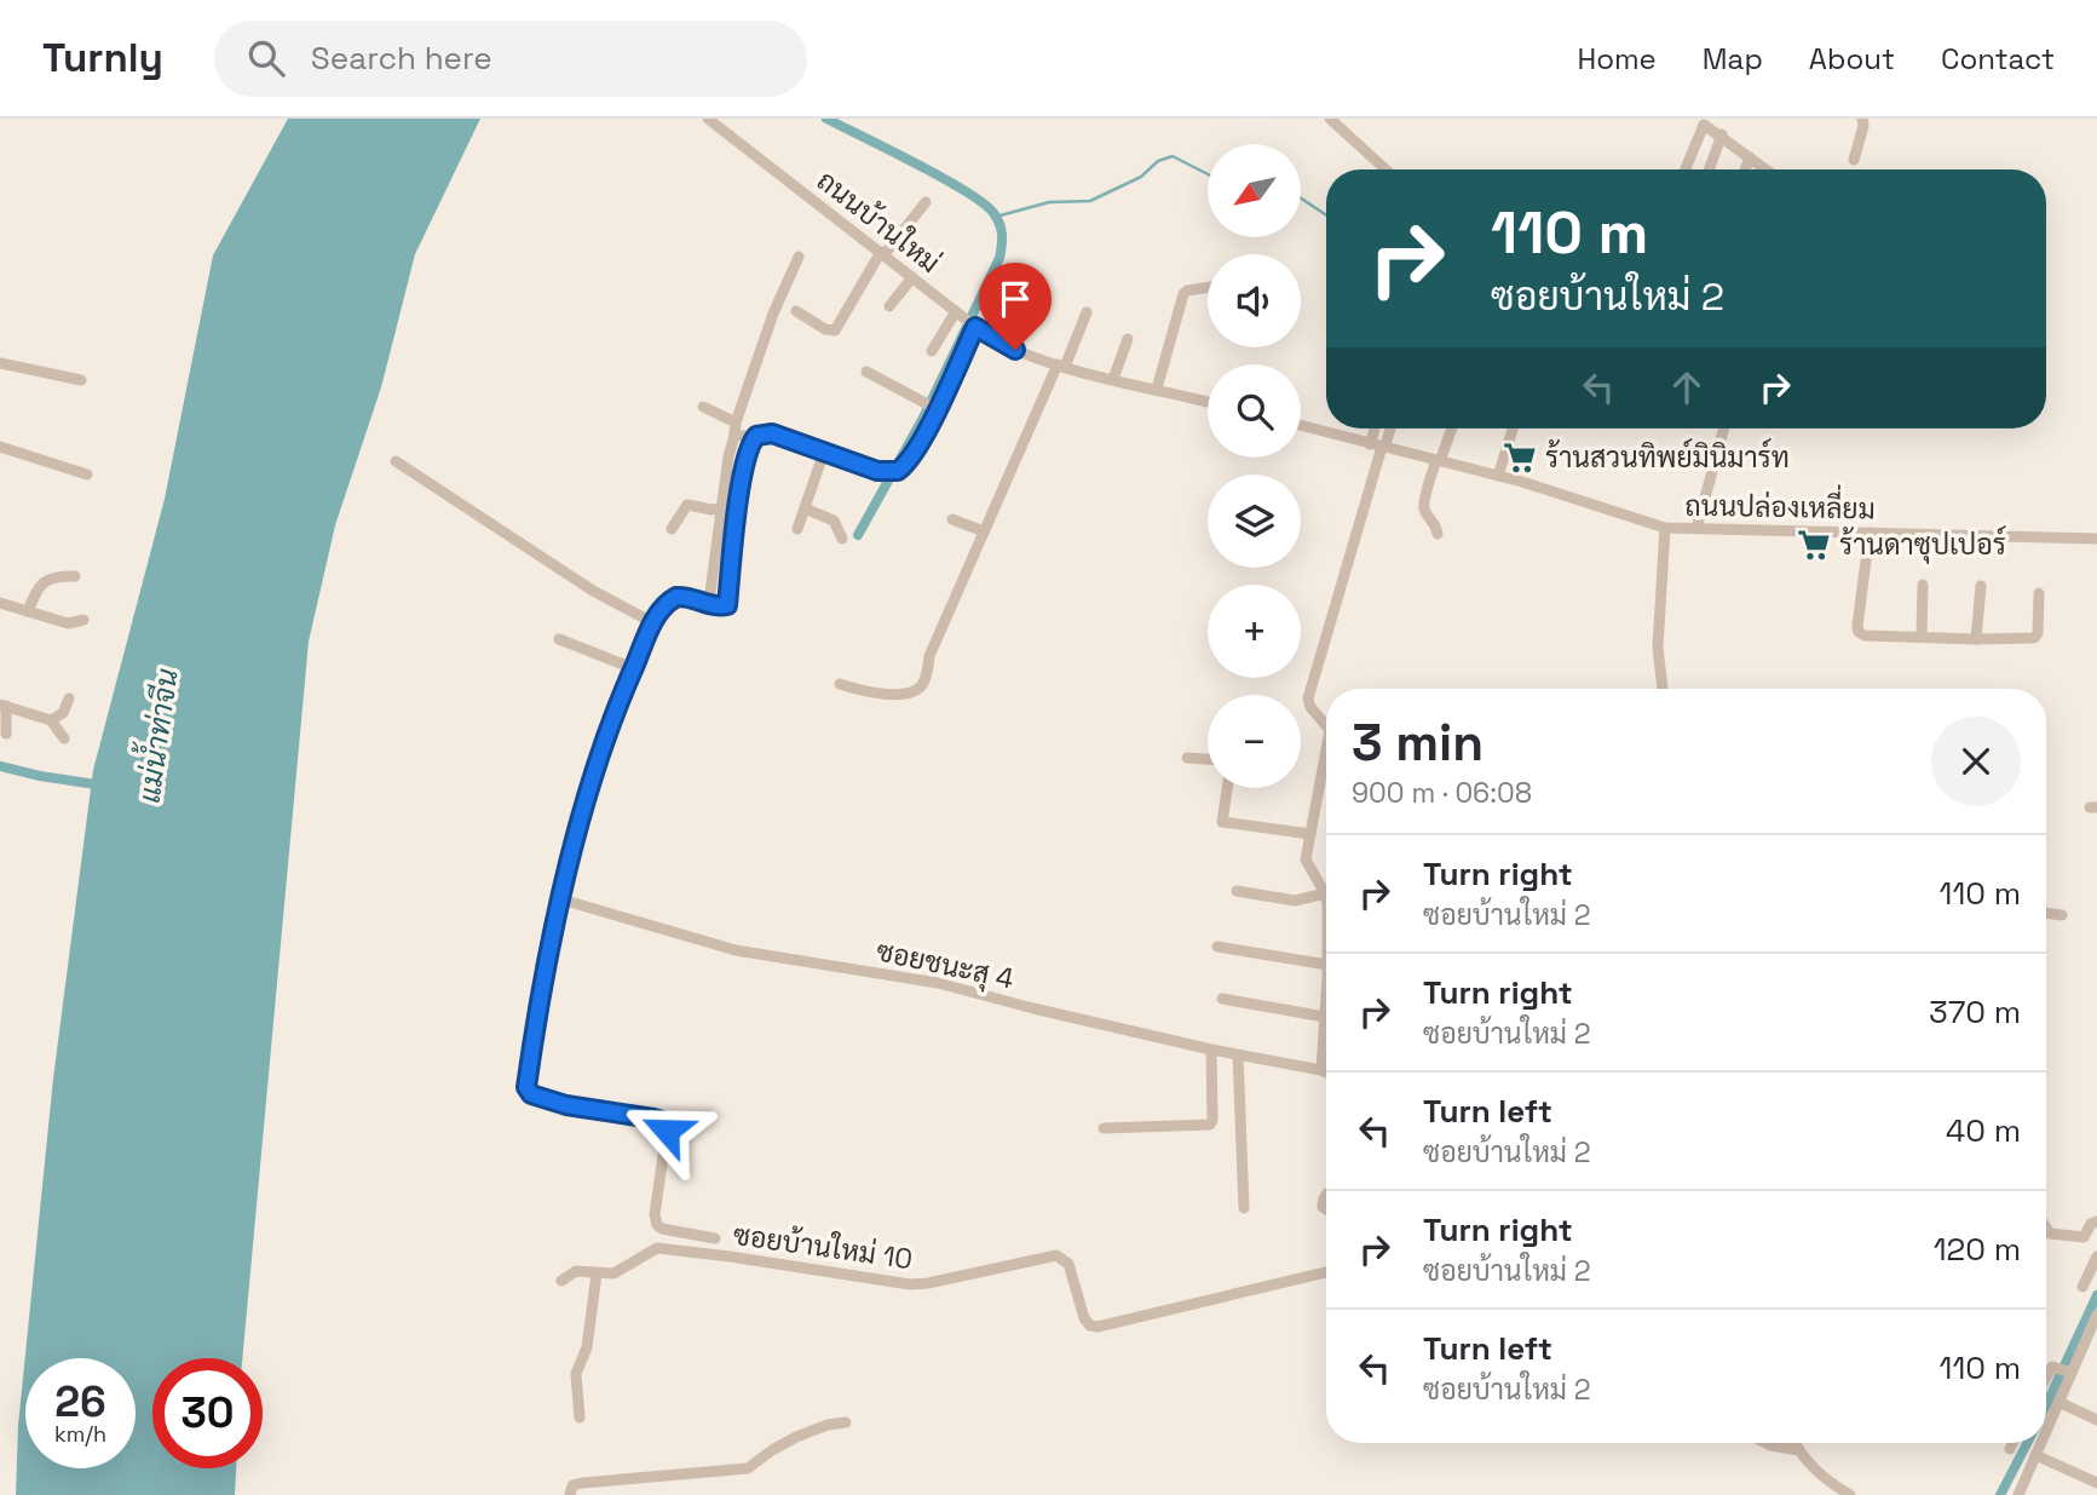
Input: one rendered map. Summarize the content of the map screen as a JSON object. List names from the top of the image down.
{
  "streets": {
    "street": [
      "ถนนบ้านใหม่",
      "ถนนปล่องเหลี่ยม",
      "ซอยชนะสุ 4",
      "ซอยบ้านใหม่ 10"
    ]
  },
  "water": ["แม่น้ำท่าจีน"],
  "places": {
    "supermarket": ["ร้านสวนทิพย์มินิมาร์ท", "ร้านดาซุปเปอร์"]
  },
  "north": "bottom left",
  "page": {
    "header": "Turnly",
    "search": "Search here",
    "nav": [
      "Home",
      "Map",
      "About",
      "Contact"
    ],
    "map_buttons": ["+", "−"],
    "turn": ["110 m", "ซอยบ้านใหม่ 2"],
    "heading": ["3 min", "900 m · 06:08"],
    "list": [
      {
        "name": "Turn right",
        "note": "ซอยบ้านใหม่ 2",
        "value": "110 m"
      },
      {
        "name": "Turn right",
        "note": "ซอยบ้านใหม่ 2",
        "value": "370 m"
      },
      {
        "name": "Turn left",
        "note": "ซอยบ้านใหม่ 2",
        "value": "40 m"
      },
      {
        "name": "Turn right",
        "note": "ซอยบ้านใหม่ 2",
        "value": "120 m"
      },
      {
        "name": "Turn left",
        "note": "ซอยบ้านใหม่ 2",
        "value": "110 m"
      }
    ],
    "speed": "26 km/h",
    "limit": "30"
  }
}
